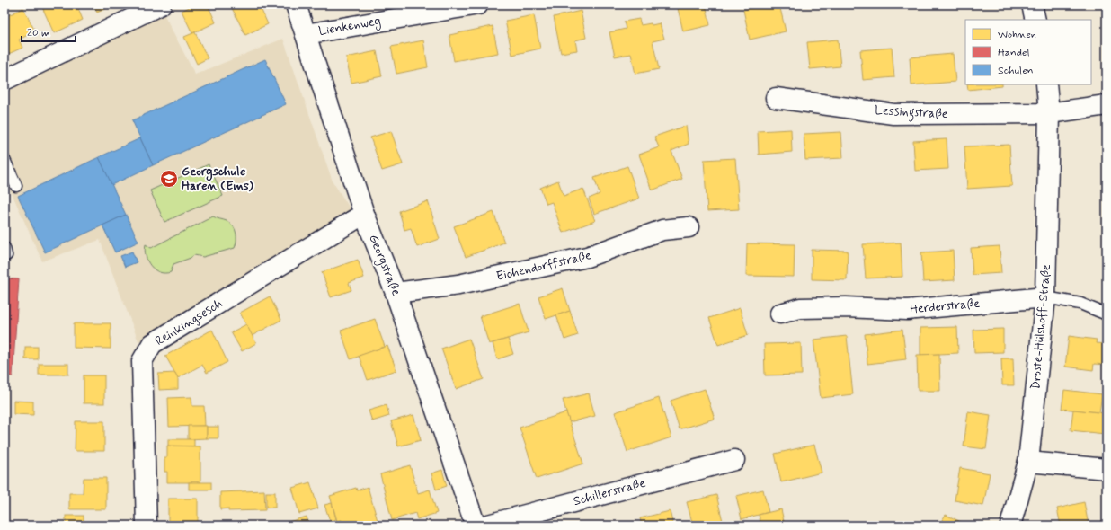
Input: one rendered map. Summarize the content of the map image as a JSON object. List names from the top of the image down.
{
  "streets": {
    "street": [
      "Lienkenweg",
      "Lessingstraße",
      "Georgstraße",
      "Eichendorffstraße",
      "Herderstraße",
      "Reinkingsesch",
      "Droste-Hülshoff-Straße",
      "Schillerstraße"
    ]
  },
  "crossings": [
    ["Lienkenweg", "Georgstraße"],
    ["Lessingstraße", "Droste-Hülshoff-Straße"],
    ["Georgstraße", "Eichendorffstraße"],
    ["Georgstraße", "Reinkingsesch"],
    ["Herderstraße", "Droste-Hülshoff-Straße"]
  ],
  "places": {
    "school or university": ["Georgschule Haren (Ems)"]
  },
  "legend": ["Wohnen", "Handel", "Schulen"],
  "scale_bar": "20 m"
}
